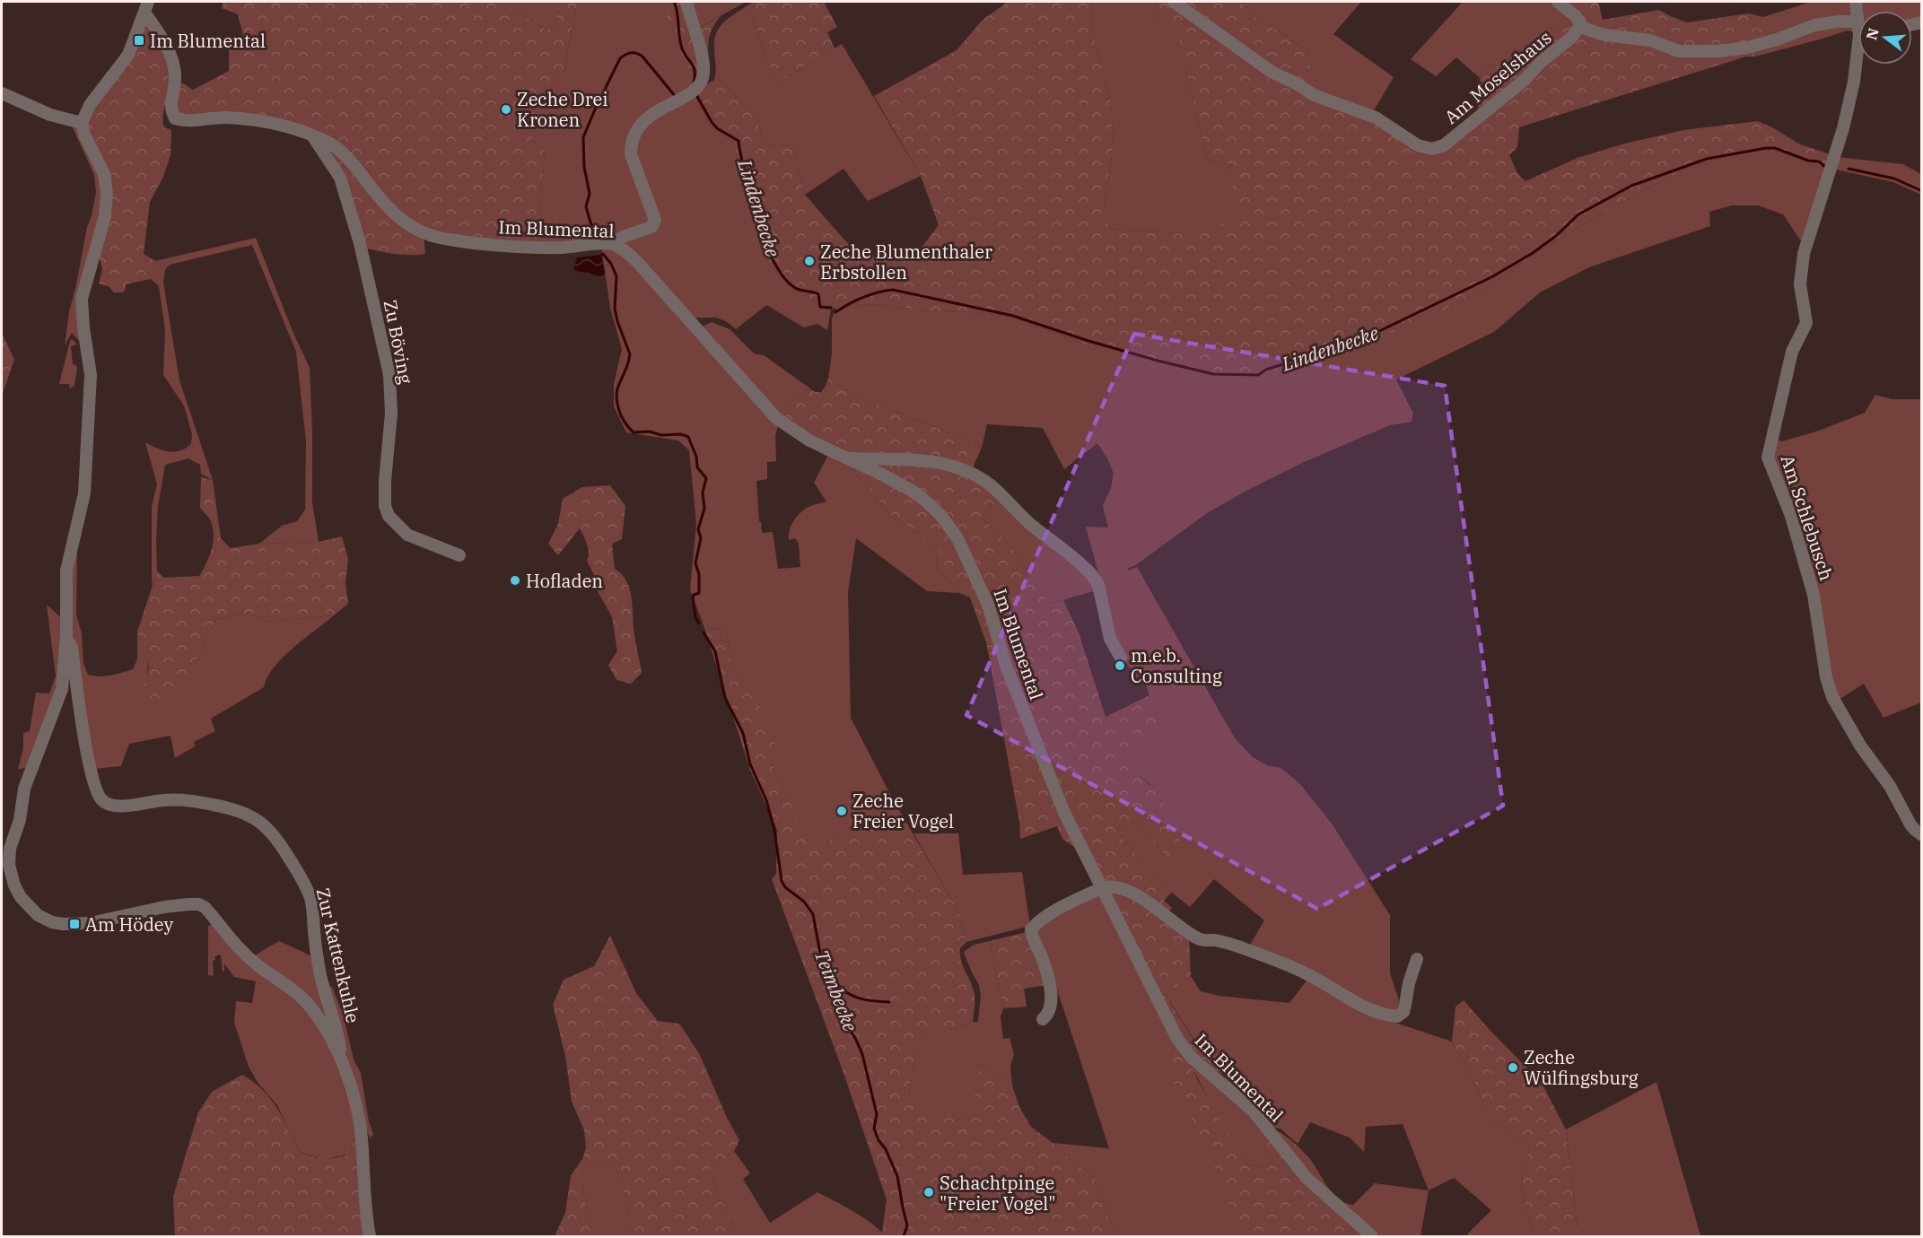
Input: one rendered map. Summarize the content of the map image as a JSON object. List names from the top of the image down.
{
  "streets": {
    "street": [
      "Am Moselshaus",
      "Im Blumental",
      "Zu Böving",
      "Am Schlebusch",
      "Zur Kattenkuhle"
    ]
  },
  "crossings": [
    ["Im Blumental", "Zu Böving"]
  ],
  "water": ["Lindenbecke", "Teimbecke"],
  "places": {
    "transit": ["Im Blumental", "Am Hödey"],
    "other": [
      "Zeche Drei Kronen",
      "Zeche Blumenthaler Erbstollen",
      "Hofladen",
      "m.e.b. Consulting",
      "Zeche Freier Vogel",
      "Zeche Wülfingsburg",
      "Schachtpinge \"Freier Vogel\""
    ]
  },
  "north": "left"
}
